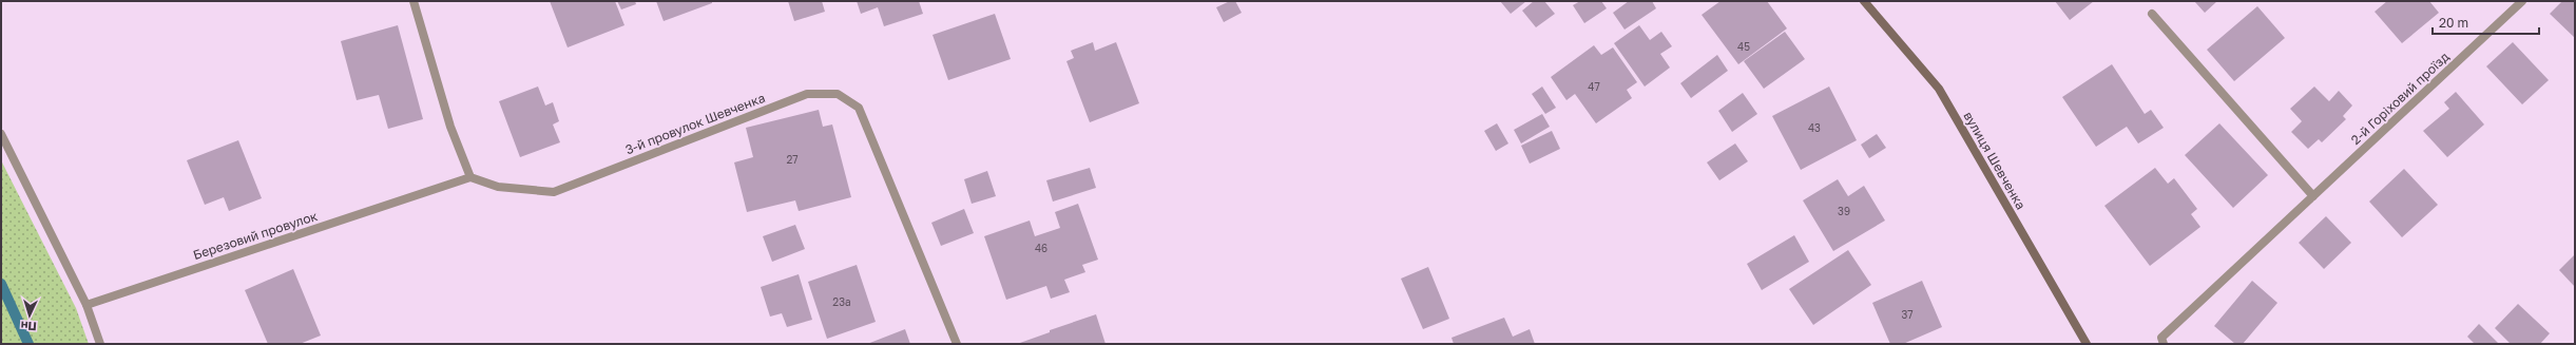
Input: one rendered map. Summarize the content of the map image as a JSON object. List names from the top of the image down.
{
  "streets": {
    "street": [
      "2-й Горіховий проїзд",
      "3-й провулок Шевченка",
      "вулиця Шевченка",
      "Березовий провулок"
    ]
  },
  "crossings": [
    ["3-й провулок Шевченка", "Березовий провулок"]
  ],
  "house_numbers": [
    "45",
    "47",
    "43",
    "27",
    "39",
    "46",
    "23а",
    "37"
  ],
  "scale_bar": "20 m",
  "north": "bottom"
}
